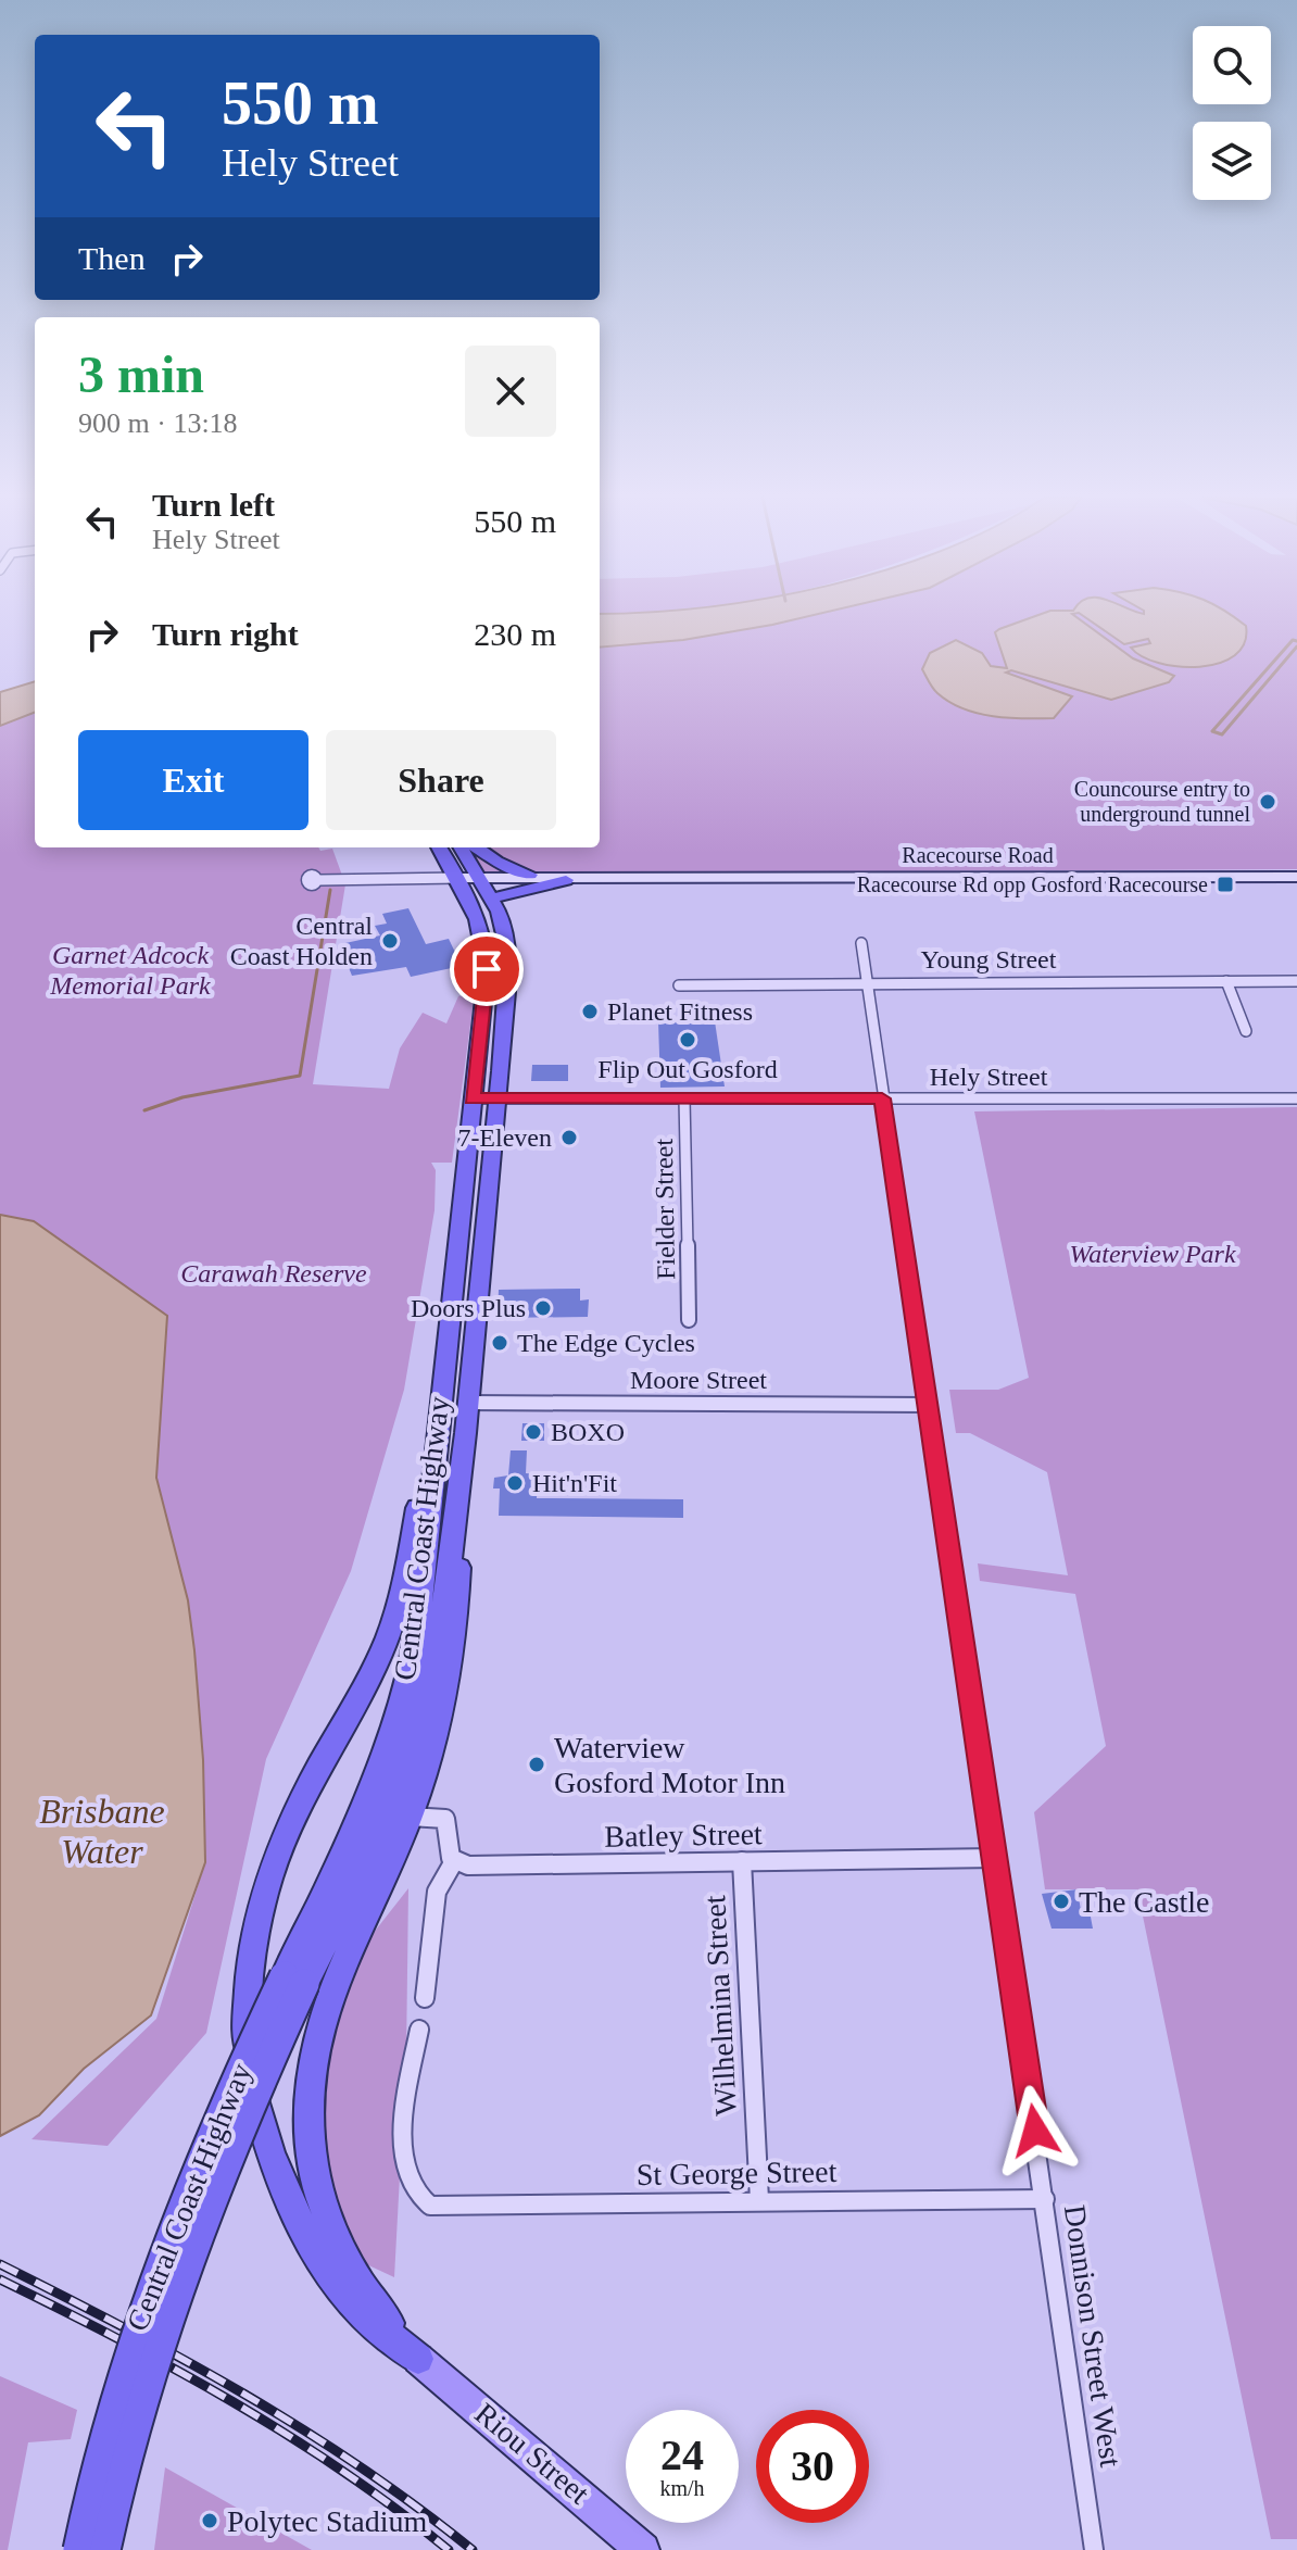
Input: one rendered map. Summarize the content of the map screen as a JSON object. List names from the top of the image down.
{
  "streets": {
    "highway": ["Central Coast Highway"],
    "main road": ["Racecourse Road", "Riou Street"],
    "street": [
      "Young Street",
      "Hely Street",
      "Fielder Street",
      "Moore Street",
      "Batley Street",
      "Wilhelmina Street",
      "St George Street",
      "Donnison Street West"
    ]
  },
  "crossings": [
    ["Racecourse Road", "Central Coast Highway"],
    ["Young Street", "Donnison Street West"],
    ["Hely Street", "Fielder Street"],
    ["Hely Street", "Central Coast Highway"],
    ["Hely Street", "Donnison Street West"],
    ["Moore Street", "Central Coast Highway"],
    ["Moore Street", "Donnison Street West"],
    ["Batley Street", "Wilhelmina Street"],
    ["Batley Street", "Donnison Street West"],
    ["Wilhelmina Street", "St George Street"],
    ["St George Street", "Donnison Street West"]
  ],
  "water": ["Brisbane Water"],
  "parks": ["Garnet Adcock Memorial Park", "Waterview Park", "Carawah Reserve"],
  "places": {
    "other": [
      "Councourse entry to underground tunnel",
      "Central Coast Holden",
      "Planet Fitness",
      "Flip Out Gosford",
      "7-Eleven",
      "Doors Plus",
      "The Edge Cycles",
      "BOXO",
      "Hit'n'Fit",
      "Waterview Gosford Motor Inn",
      "The Castle",
      "Polytec Stadium"
    ],
    "transit": ["Racecourse Rd opp Gosford Racecourse"]
  },
  "page": {
    "turn": ["550 m", "Hely Street"],
    "then": "Then",
    "heading": ["3 min", "900 m · 13:18"],
    "list": [
      {
        "name": "Turn left",
        "note": "Hely Street",
        "value": "550 m"
      },
      {
        "name": "Turn right",
        "value": "230 m"
      }
    ],
    "buttons": ["Exit", "Share"],
    "speed": "24 km/h",
    "limit": "30"
  }
}
